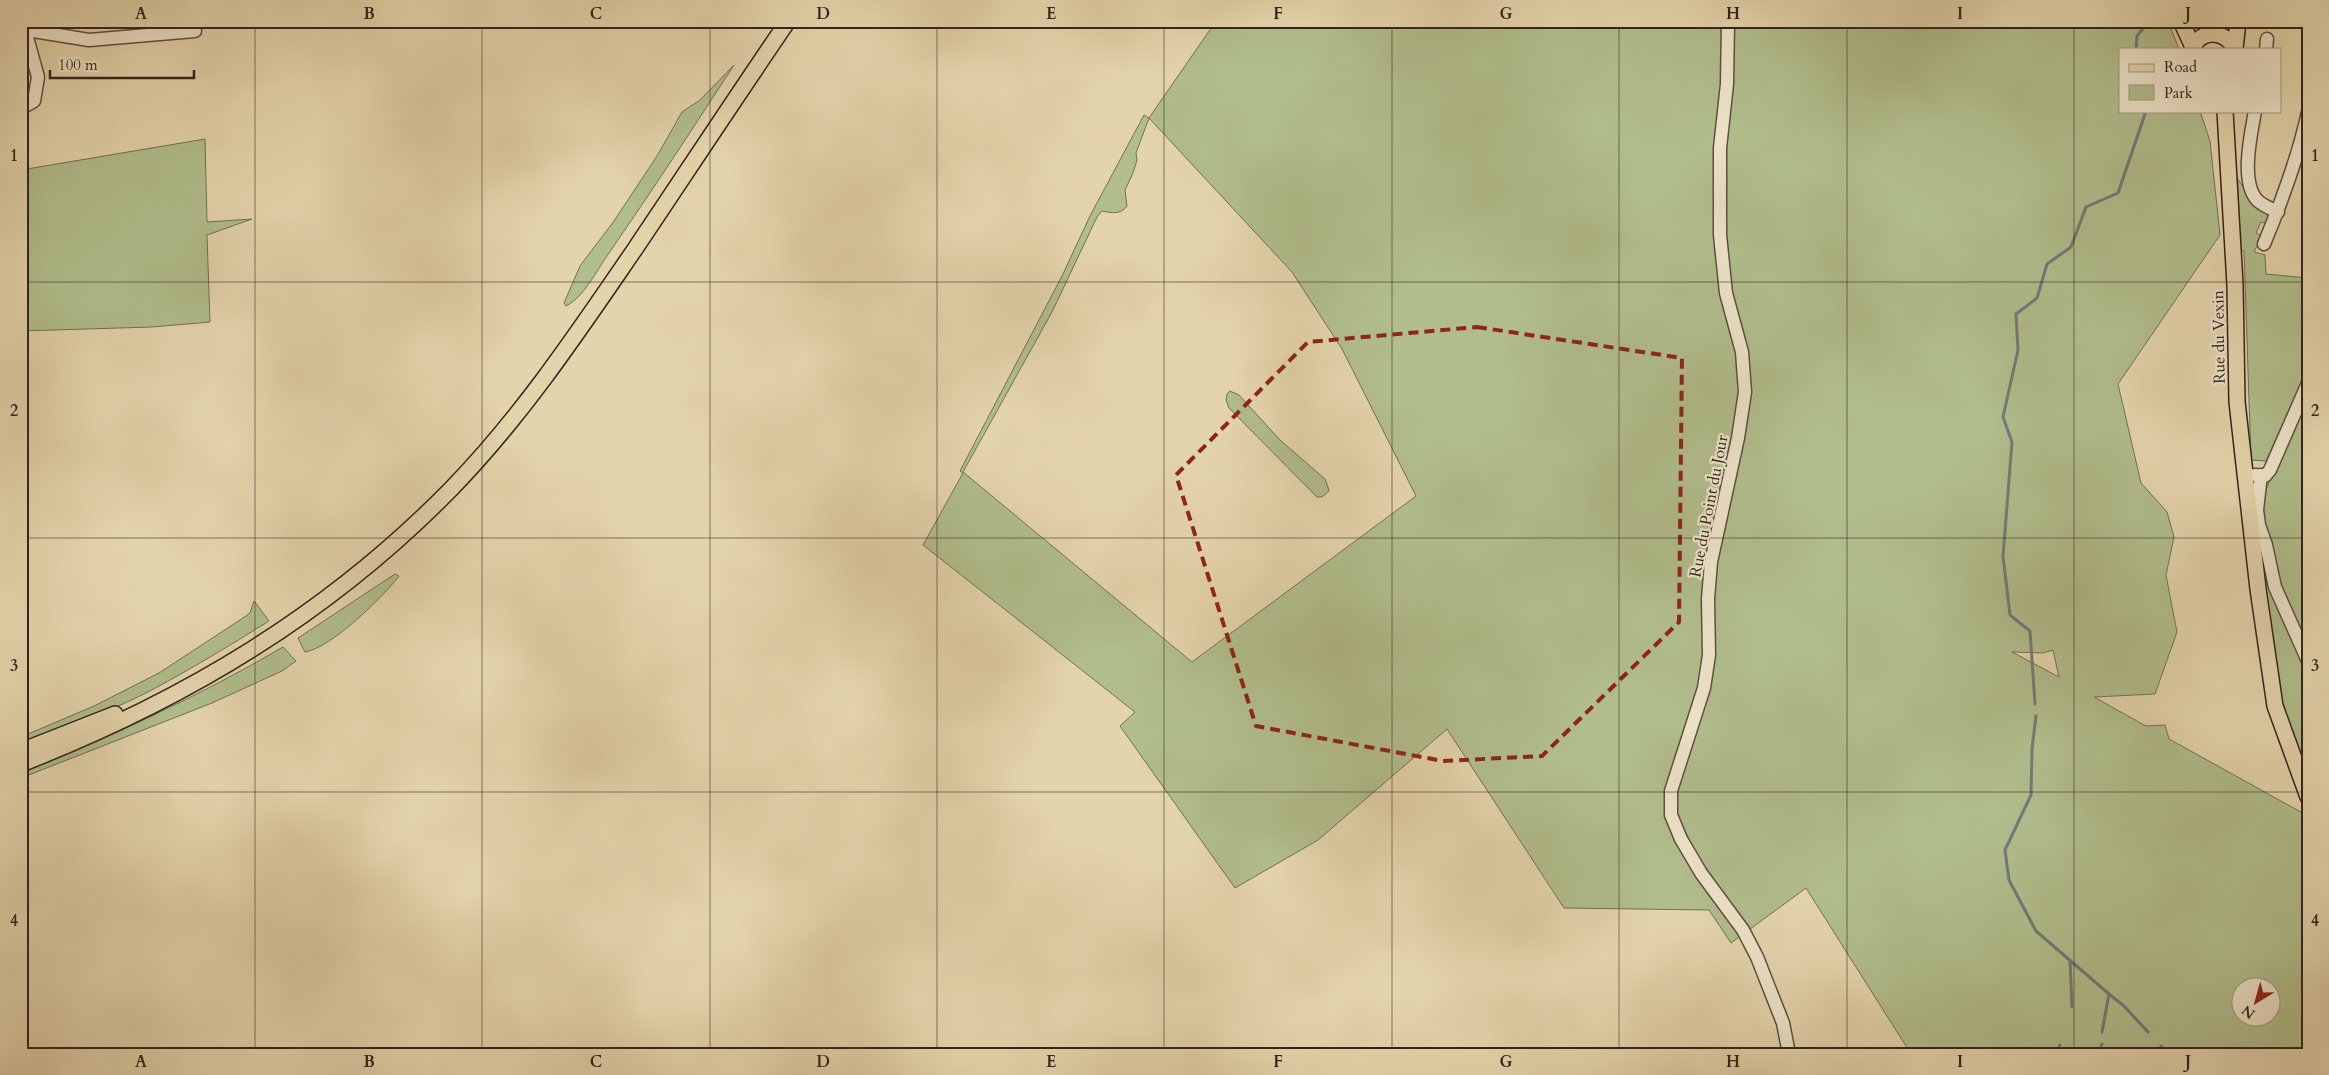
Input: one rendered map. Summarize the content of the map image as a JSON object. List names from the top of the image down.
{
  "streets": {
    "main road": ["Rue du Vexin"],
    "street": ["Rue du Point du Jour"]
  },
  "legend": ["Road", "Park"],
  "scale_bar": "100 m",
  "north": "bottom left",
  "grid": {
    "columns": [
      "A",
      "B",
      "C",
      "D",
      "E",
      "F",
      "G",
      "H",
      "I",
      "J"
    ],
    "rows": [
      "1",
      "2",
      "3",
      "4"
    ]
  }
}
